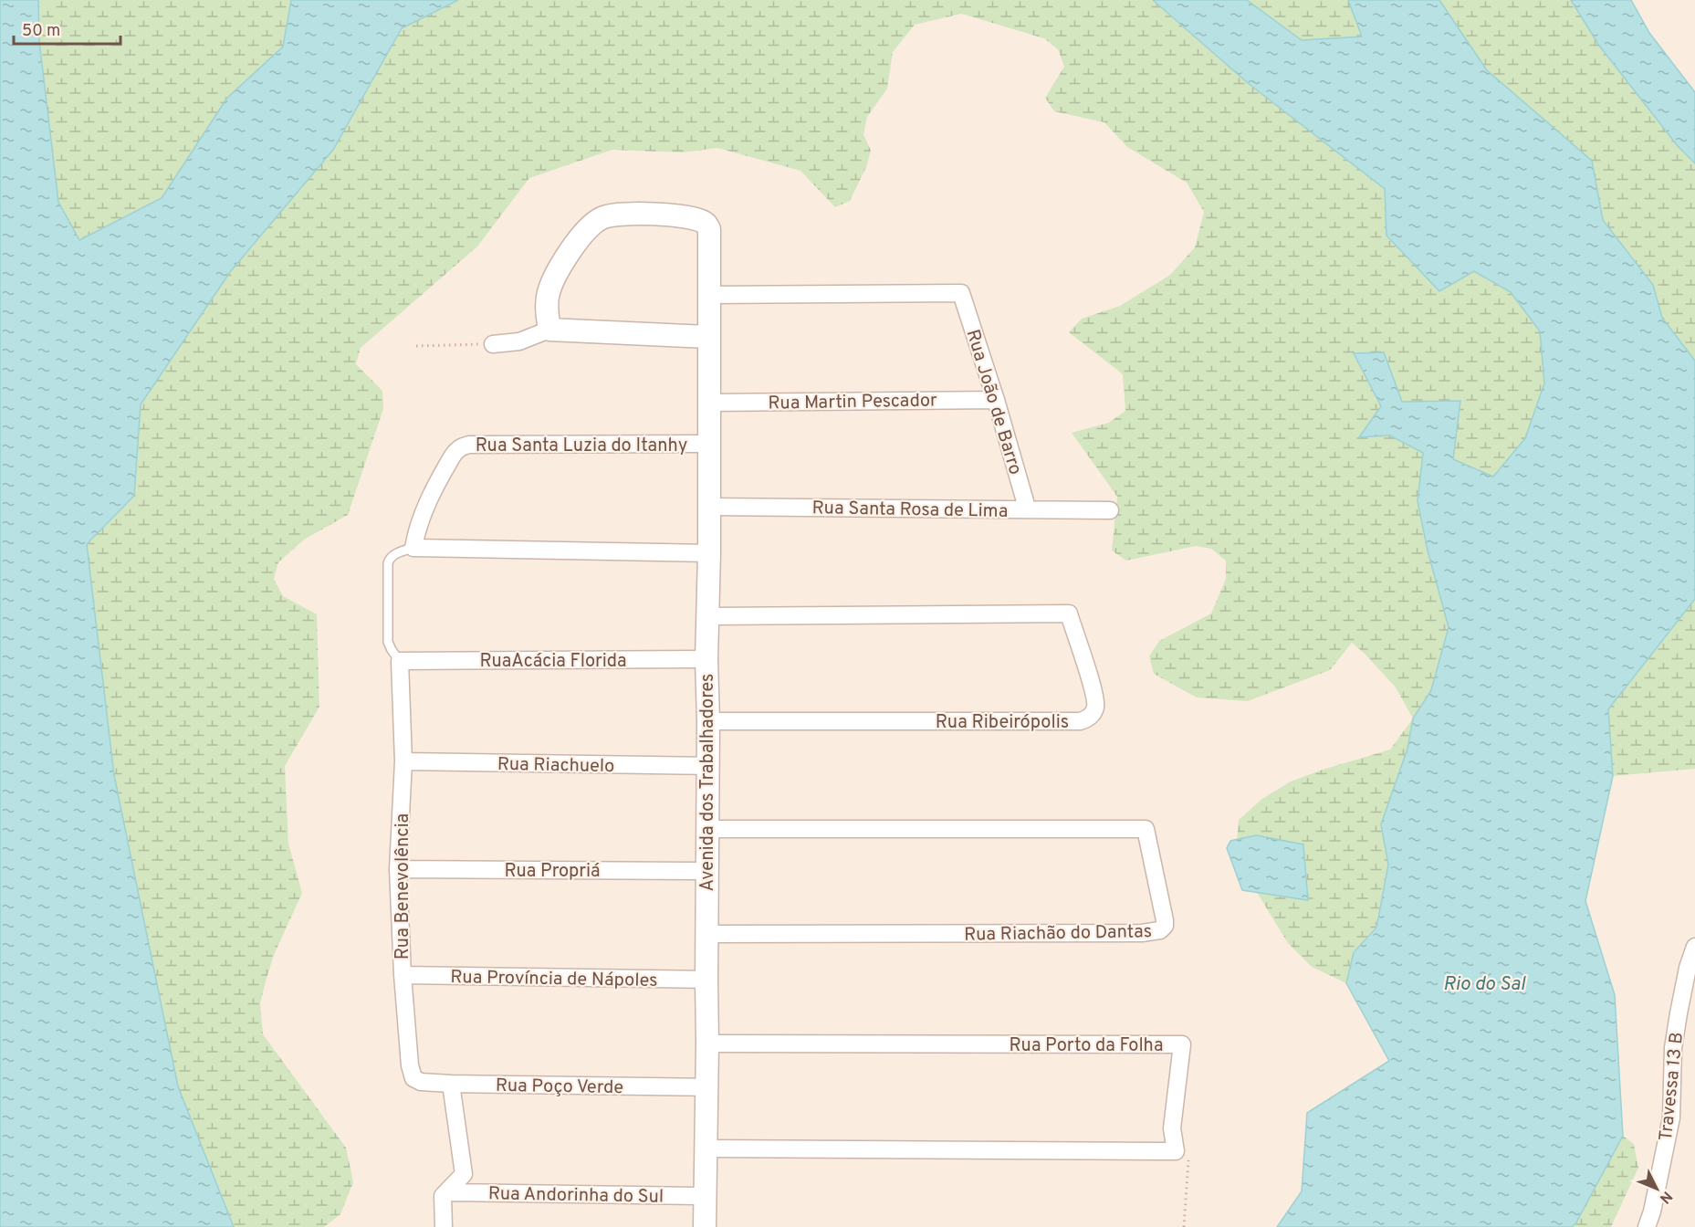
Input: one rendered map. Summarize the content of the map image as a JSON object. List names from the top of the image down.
{
  "streets": {
    "street": [
      "Rua Martin Pescador",
      "Rua João de Barro",
      "Rua Santa Luzia do Itanhy",
      "Rua Santa Rosa de Lima",
      "RuaAcácia Florida",
      "Rua Ribeirópolis",
      "Rua Riachuelo",
      "Avenida dos Trabalhadores",
      "Rua Propriá",
      "Rua Benevolência",
      "Rua Riachão do Dantas",
      "Rua Província de Nápoles",
      "Rua Porto da Folha",
      "Rua Poço Verde",
      "Travessa 13 B",
      "Rua Andorinha do Sul"
    ]
  },
  "crossings": [
    ["Rua Martin Pescador", "Rua João de Barro"],
    ["Rua Martin Pescador", "Avenida dos Trabalhadores"],
    ["Rua João de Barro", "Rua Santa Rosa de Lima"],
    ["Rua João de Barro", "Avenida dos Trabalhadores"],
    ["Rua Santa Luzia do Itanhy", "Avenida dos Trabalhadores"],
    ["Rua Santa Rosa de Lima", "Avenida dos Trabalhadores"],
    ["RuaAcácia Florida", "Avenida dos Trabalhadores"],
    ["RuaAcácia Florida", "Rua Benevolência"],
    ["Rua Ribeirópolis", "Avenida dos Trabalhadores"],
    ["Rua Riachuelo", "Avenida dos Trabalhadores"],
    ["Rua Riachuelo", "Rua Benevolência"],
    ["Avenida dos Trabalhadores", "Rua Propriá"],
    ["Avenida dos Trabalhadores", "Rua Riachão do Dantas"],
    ["Avenida dos Trabalhadores", "Rua Província de Nápoles"],
    ["Avenida dos Trabalhadores", "Rua Porto da Folha"],
    ["Avenida dos Trabalhadores", "Rua Poço Verde"],
    ["Avenida dos Trabalhadores", "Rua Andorinha do Sul"],
    ["Rua Propriá", "Rua Benevolência"],
    ["Rua Benevolência", "Rua Província de Nápoles"],
    ["Rua Benevolência", "Rua Poço Verde"]
  ],
  "water": ["Rio do Sal"],
  "scale_bar": "50 m",
  "north": "bottom right"
}
